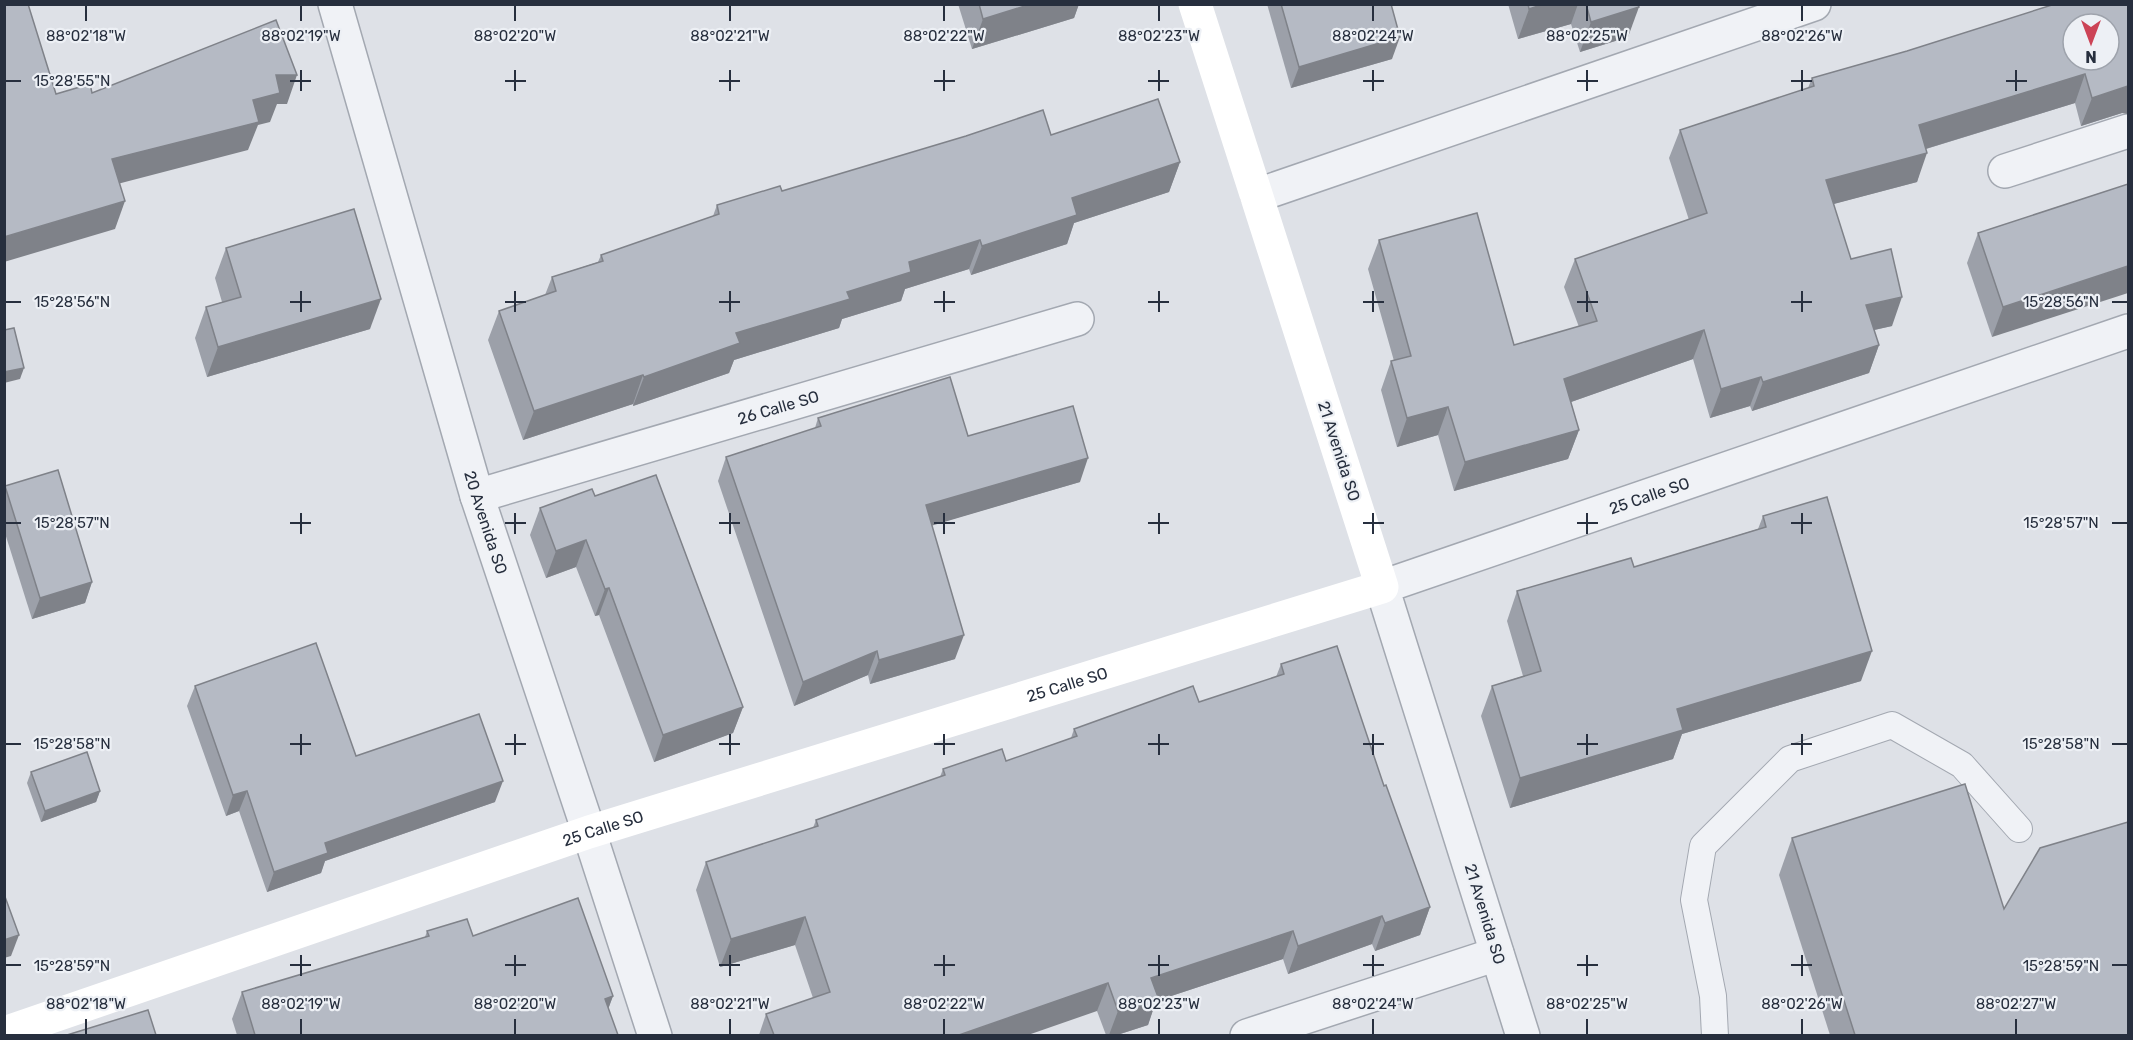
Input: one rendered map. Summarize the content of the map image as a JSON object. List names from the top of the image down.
{
  "streets": {
    "street": [
      "26 Calle SO",
      "21 Avenida SO",
      "25 Calle SO",
      "20 Avenida SO"
    ]
  },
  "crossings": [
    ["26 Calle SO", "20 Avenida SO"],
    ["21 Avenida SO", "25 Calle SO"],
    ["25 Calle SO", "20 Avenida SO"]
  ],
  "north": "bottom",
  "coordinates": [
    "88°02'18\"W",
    "88°02'19\"W",
    "88°02'20\"W",
    "88°02'21\"W",
    "88°02'22\"W",
    "88°02'23\"W",
    "88°02'24\"W",
    "88°02'25\"W",
    "88°02'26\"W",
    "15°28'55\"N",
    "15°28'56\"N",
    "15°28'57\"N",
    "15°28'58\"N",
    "15°28'59\"N",
    "88°02'27\"W"
  ]
}
